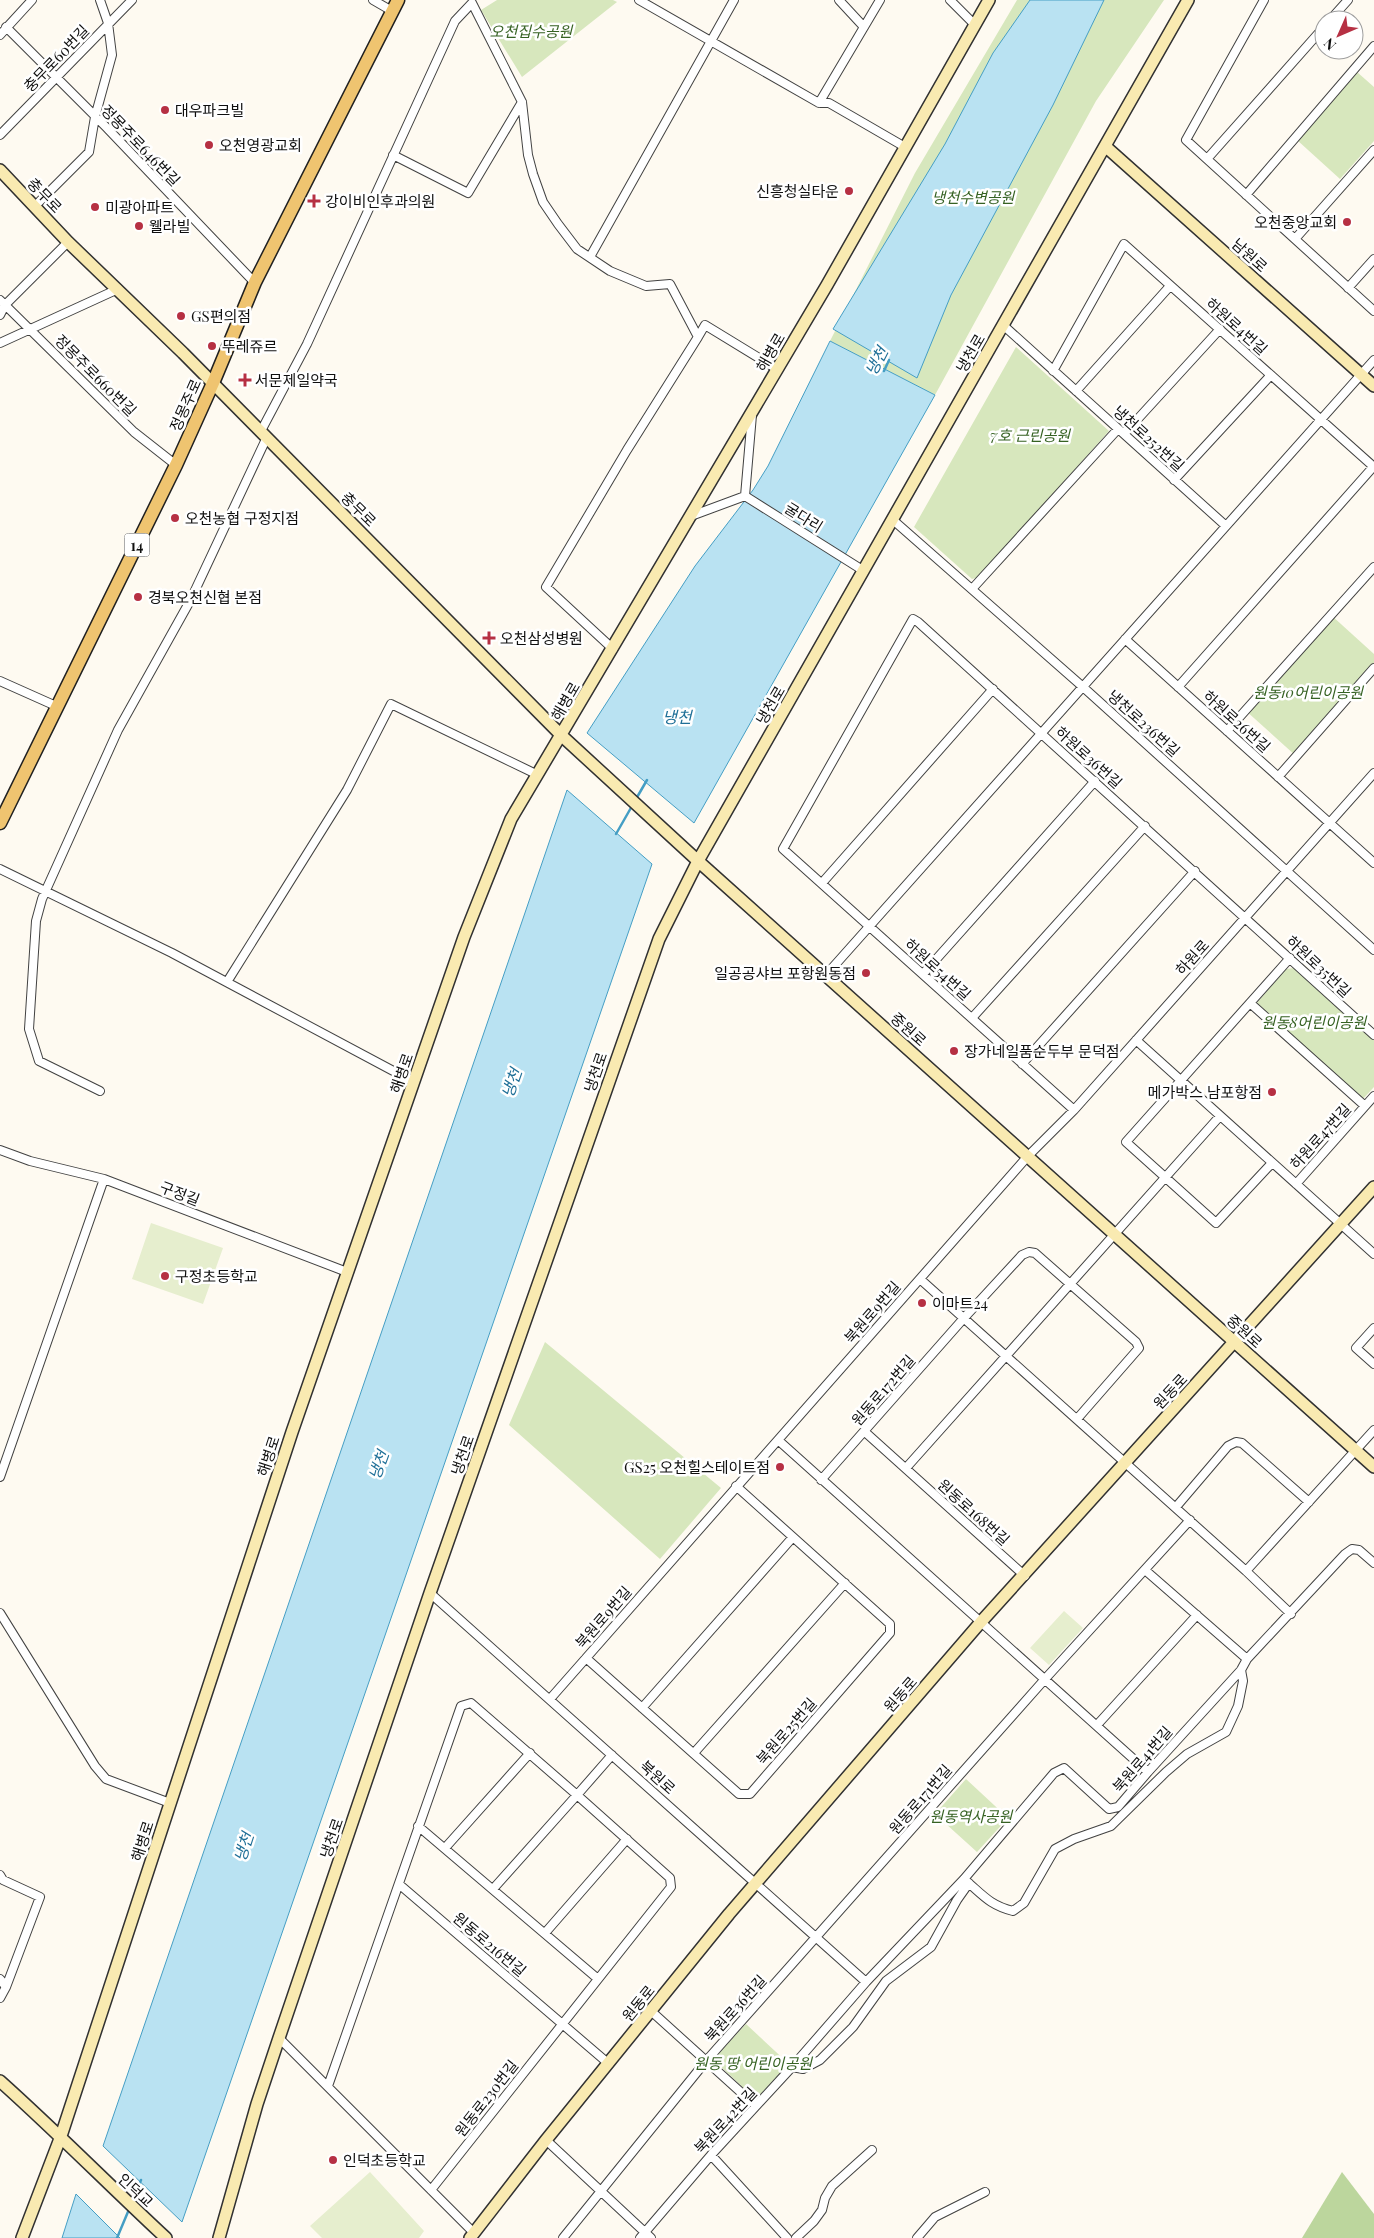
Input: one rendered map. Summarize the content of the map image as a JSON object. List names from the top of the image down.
{
  "streets": {
    "main road": ["정몽주로", "14"],
    "street": [
      "충무로60번길",
      "정몽주로646번길",
      "충무로",
      "남원로",
      "하원로4번길",
      "해병로",
      "냉천로",
      "정몽주로660번길",
      "냉천로252번길",
      "굴다리",
      "하원로26번길",
      "냉천로236번길",
      "하원로36번길",
      "하원로",
      "하원로35번길",
      "하원로54번길",
      "중원로",
      "하원로47번길",
      "구정길",
      "북원로9번길",
      "원동로172번길",
      "원동로",
      "원동로168번길",
      "북원로25번길",
      "북원로41번길",
      "북원로",
      "원동로171번길",
      "원동로216번길",
      "북원로36번길",
      "원동로230번길",
      "북원로42번길",
      "인덕교"
    ]
  },
  "crossings": [
    ["충무로60번길", "정몽주로646번길"],
    ["정몽주로646번길", "정몽주로"],
    ["충무로", "해병로"],
    ["충무로", "정몽주로"],
    ["충무로", "중원로"],
    ["남원로", "냉천로"],
    ["하원로4번길", "냉천로252번길"],
    ["해병로", "구정길"],
    ["해병로", "인덕교"],
    ["냉천로", "냉천로252번길"],
    ["냉천로", "굴다리"],
    ["냉천로", "냉천로236번길"],
    ["냉천로", "중원로"],
    ["냉천로", "북원로"],
    ["정몽주로660번길", "정몽주로"],
    ["하원로26번길", "하원로"],
    ["냉천로236번길", "하원로"],
    ["하원로36번길", "하원로"],
    ["하원로36번길", "하원로35번길"],
    ["하원로36번길", "하원로54번길"],
    ["하원로", "하원로35번길"],
    ["하원로", "하원로54번길"],
    ["하원로", "중원로"],
    ["하원로", "하원로47번길"],
    ["하원로", "북원로9번길"],
    ["중원로", "북원로9번길"],
    ["중원로", "원동로"],
    ["하원로47번길", "원동로"],
    ["북원로9번길", "북원로25번길"],
    ["북원로9번길", "북원로"],
    ["원동로172번길", "원동로168번길"],
    ["원동로", "원동로168번길"],
    ["원동로", "북원로"],
    ["원동로", "원동로216번길"],
    ["북원로41번길", "북원로"],
    ["북원로41번길", "북원로42번길"],
    ["북원로", "원동로171번길"],
    ["북원로", "북원로36번길"],
    ["북원로", "북원로42번길"],
    ["원동로171번길", "북원로36번길"],
    ["원동로216번길", "원동로230번길"]
  ],
  "water": ["냉천"],
  "parks": [
    "오천집수공원",
    "냉천수변공원",
    "7호 근린공원",
    "원동10어린이공원",
    "원동8어린이공원",
    "원동역사공원",
    "원동 땅 어린이공원"
  ],
  "places": {
    "other": [
      "대우파크빌",
      "오천영광교회",
      "신흥청실타운",
      "미광아파트",
      "오천중앙교회",
      "웰라빌",
      "GS편의점",
      "뚜레쥬르",
      "오천농협 구정지점",
      "경북오천신협 본점",
      "일공공샤브 포항원동점",
      "장가네일품순두부 문덕점",
      "메가박스 남포항점",
      "구정초등학교",
      "이마트24",
      "GS25 오천힐스테이트점",
      "인덕초등학교"
    ],
    "health": ["강이비인후과의원", "서문제일약국", "오천삼성병원"]
  },
  "north": "bottom left"
}
